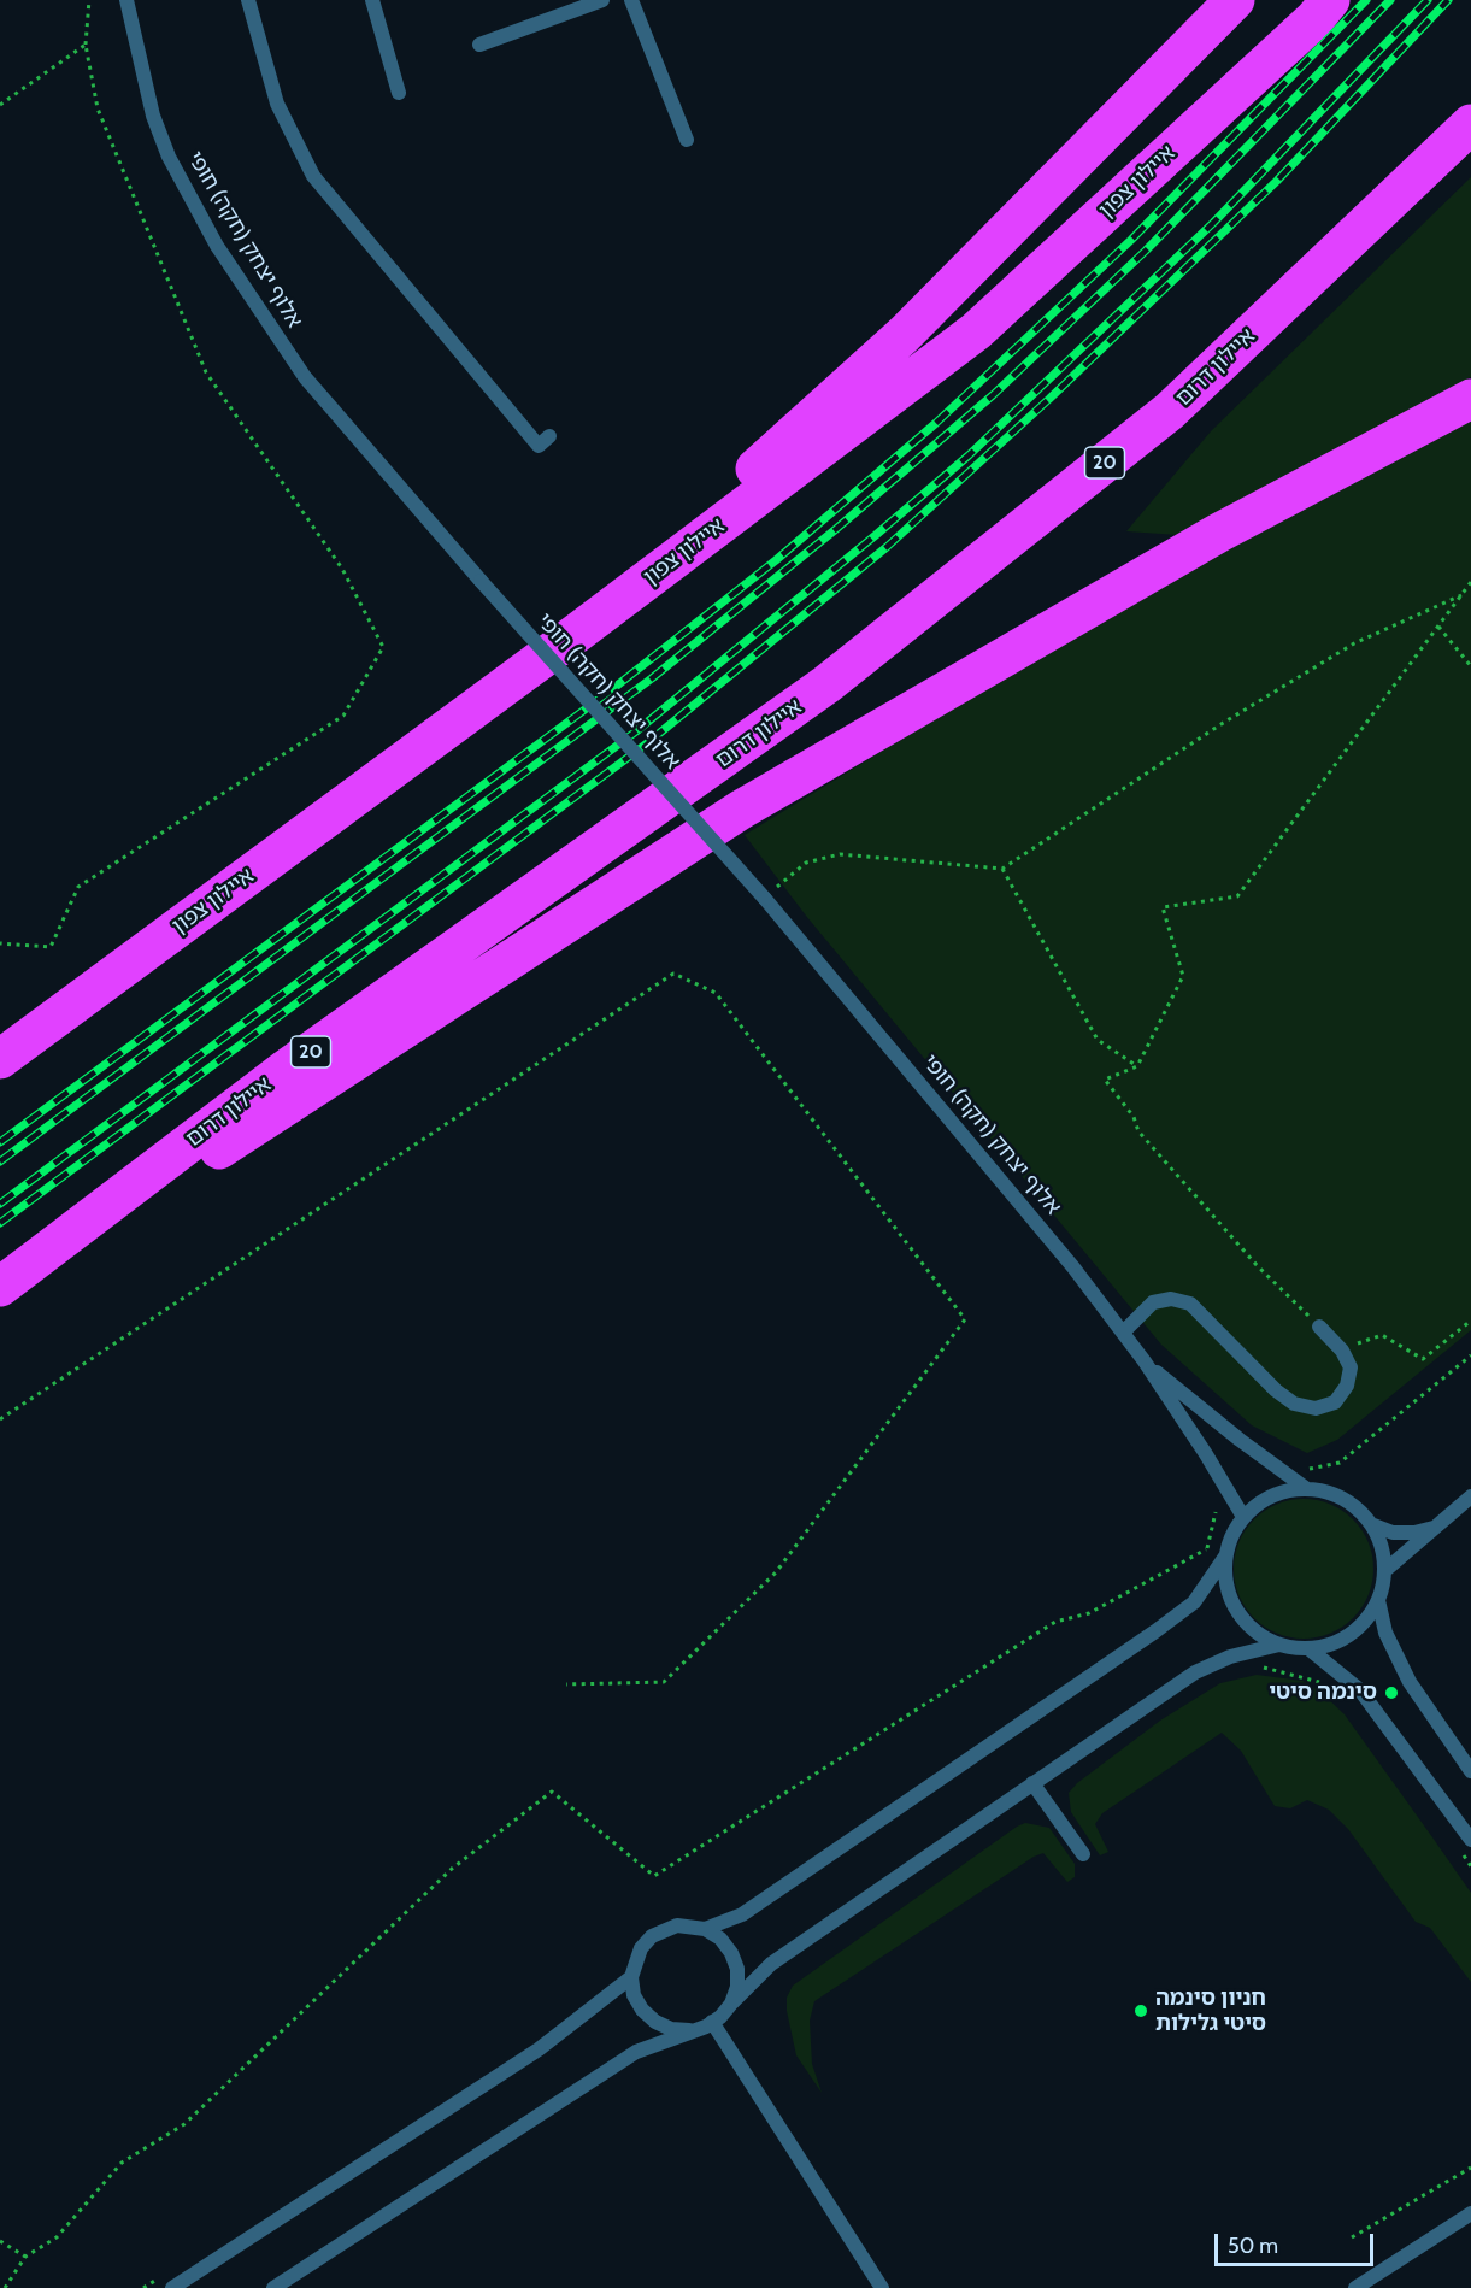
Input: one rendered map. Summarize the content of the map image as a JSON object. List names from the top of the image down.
{
  "streets": {
    "highway": ["איילון צפון", "איילון דרום", "20"],
    "street": ["אלוף יצחק (חקה) חופי"]
  },
  "places": ["סינמה סיטי", "חניון סינמה סיטי גלילות"],
  "scale_bar": "50 m"
}
